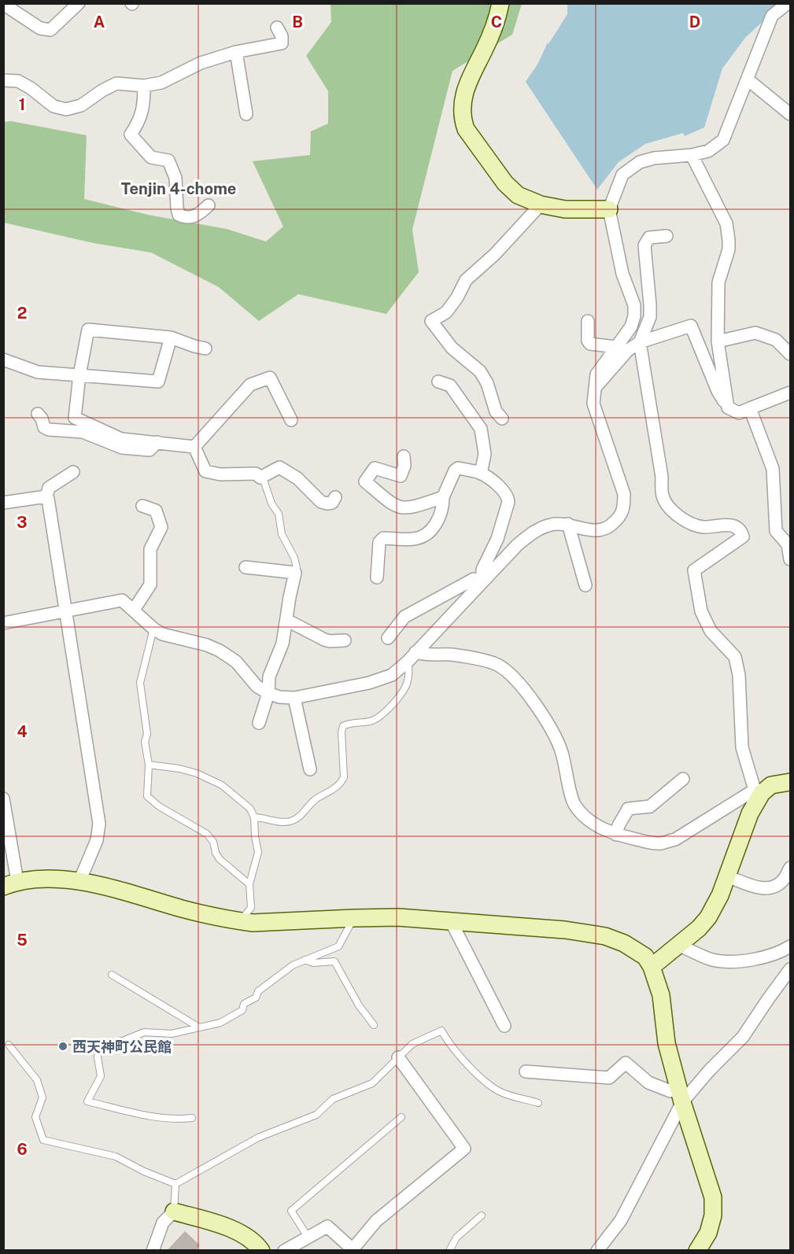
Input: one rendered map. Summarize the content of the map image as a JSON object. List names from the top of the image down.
{
  "districts": ["Tenjin 4-chome"],
  "places": ["西天神町公民館"],
  "grid": {
    "columns": [
      "A",
      "B",
      "C",
      "D"
    ],
    "rows": [
      "1",
      "2",
      "3",
      "4",
      "5",
      "6"
    ]
  }
}
